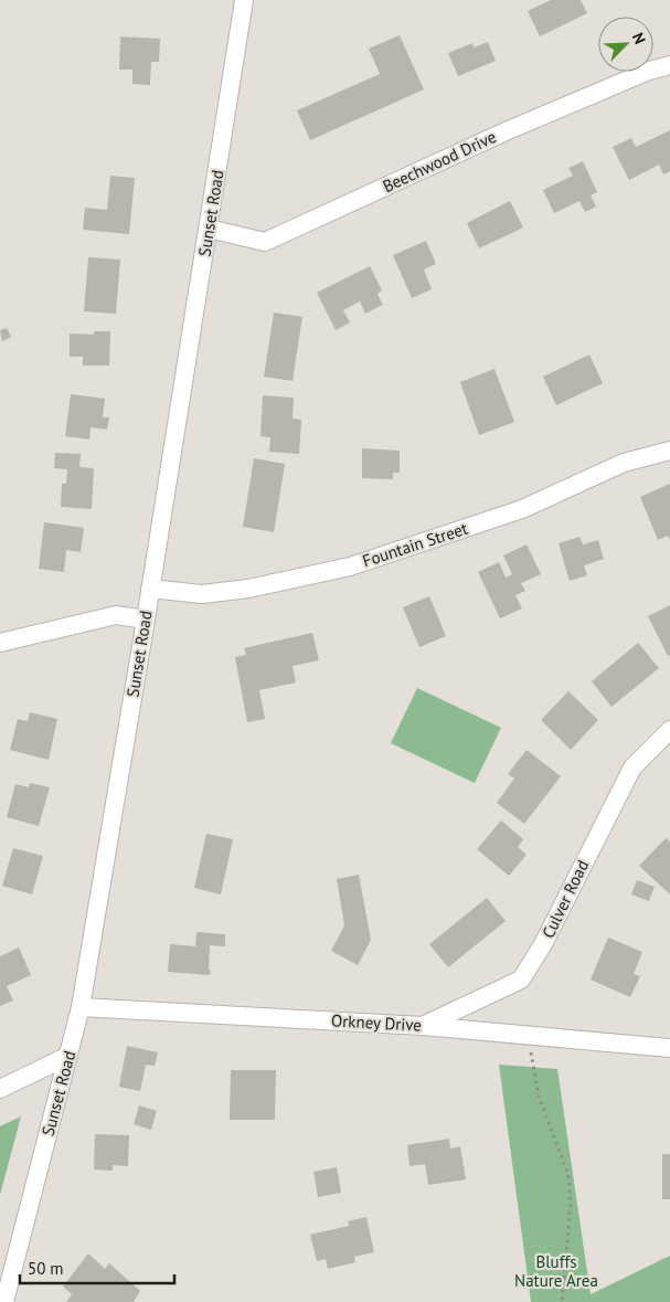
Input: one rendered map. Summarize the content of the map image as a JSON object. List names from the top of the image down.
{
  "streets": {
    "street": [
      "Beechwood Drive",
      "Sunset Road",
      "Fountain Street",
      "Culver Road",
      "Orkney Drive"
    ]
  },
  "crossings": [
    ["Beechwood Drive", "Sunset Road"],
    ["Sunset Road", "Fountain Street"],
    ["Sunset Road", "Orkney Drive"],
    ["Culver Road", "Orkney Drive"]
  ],
  "parks": ["Bluffs Nature Area"],
  "scale_bar": "50 m",
  "north": "top right"
}
